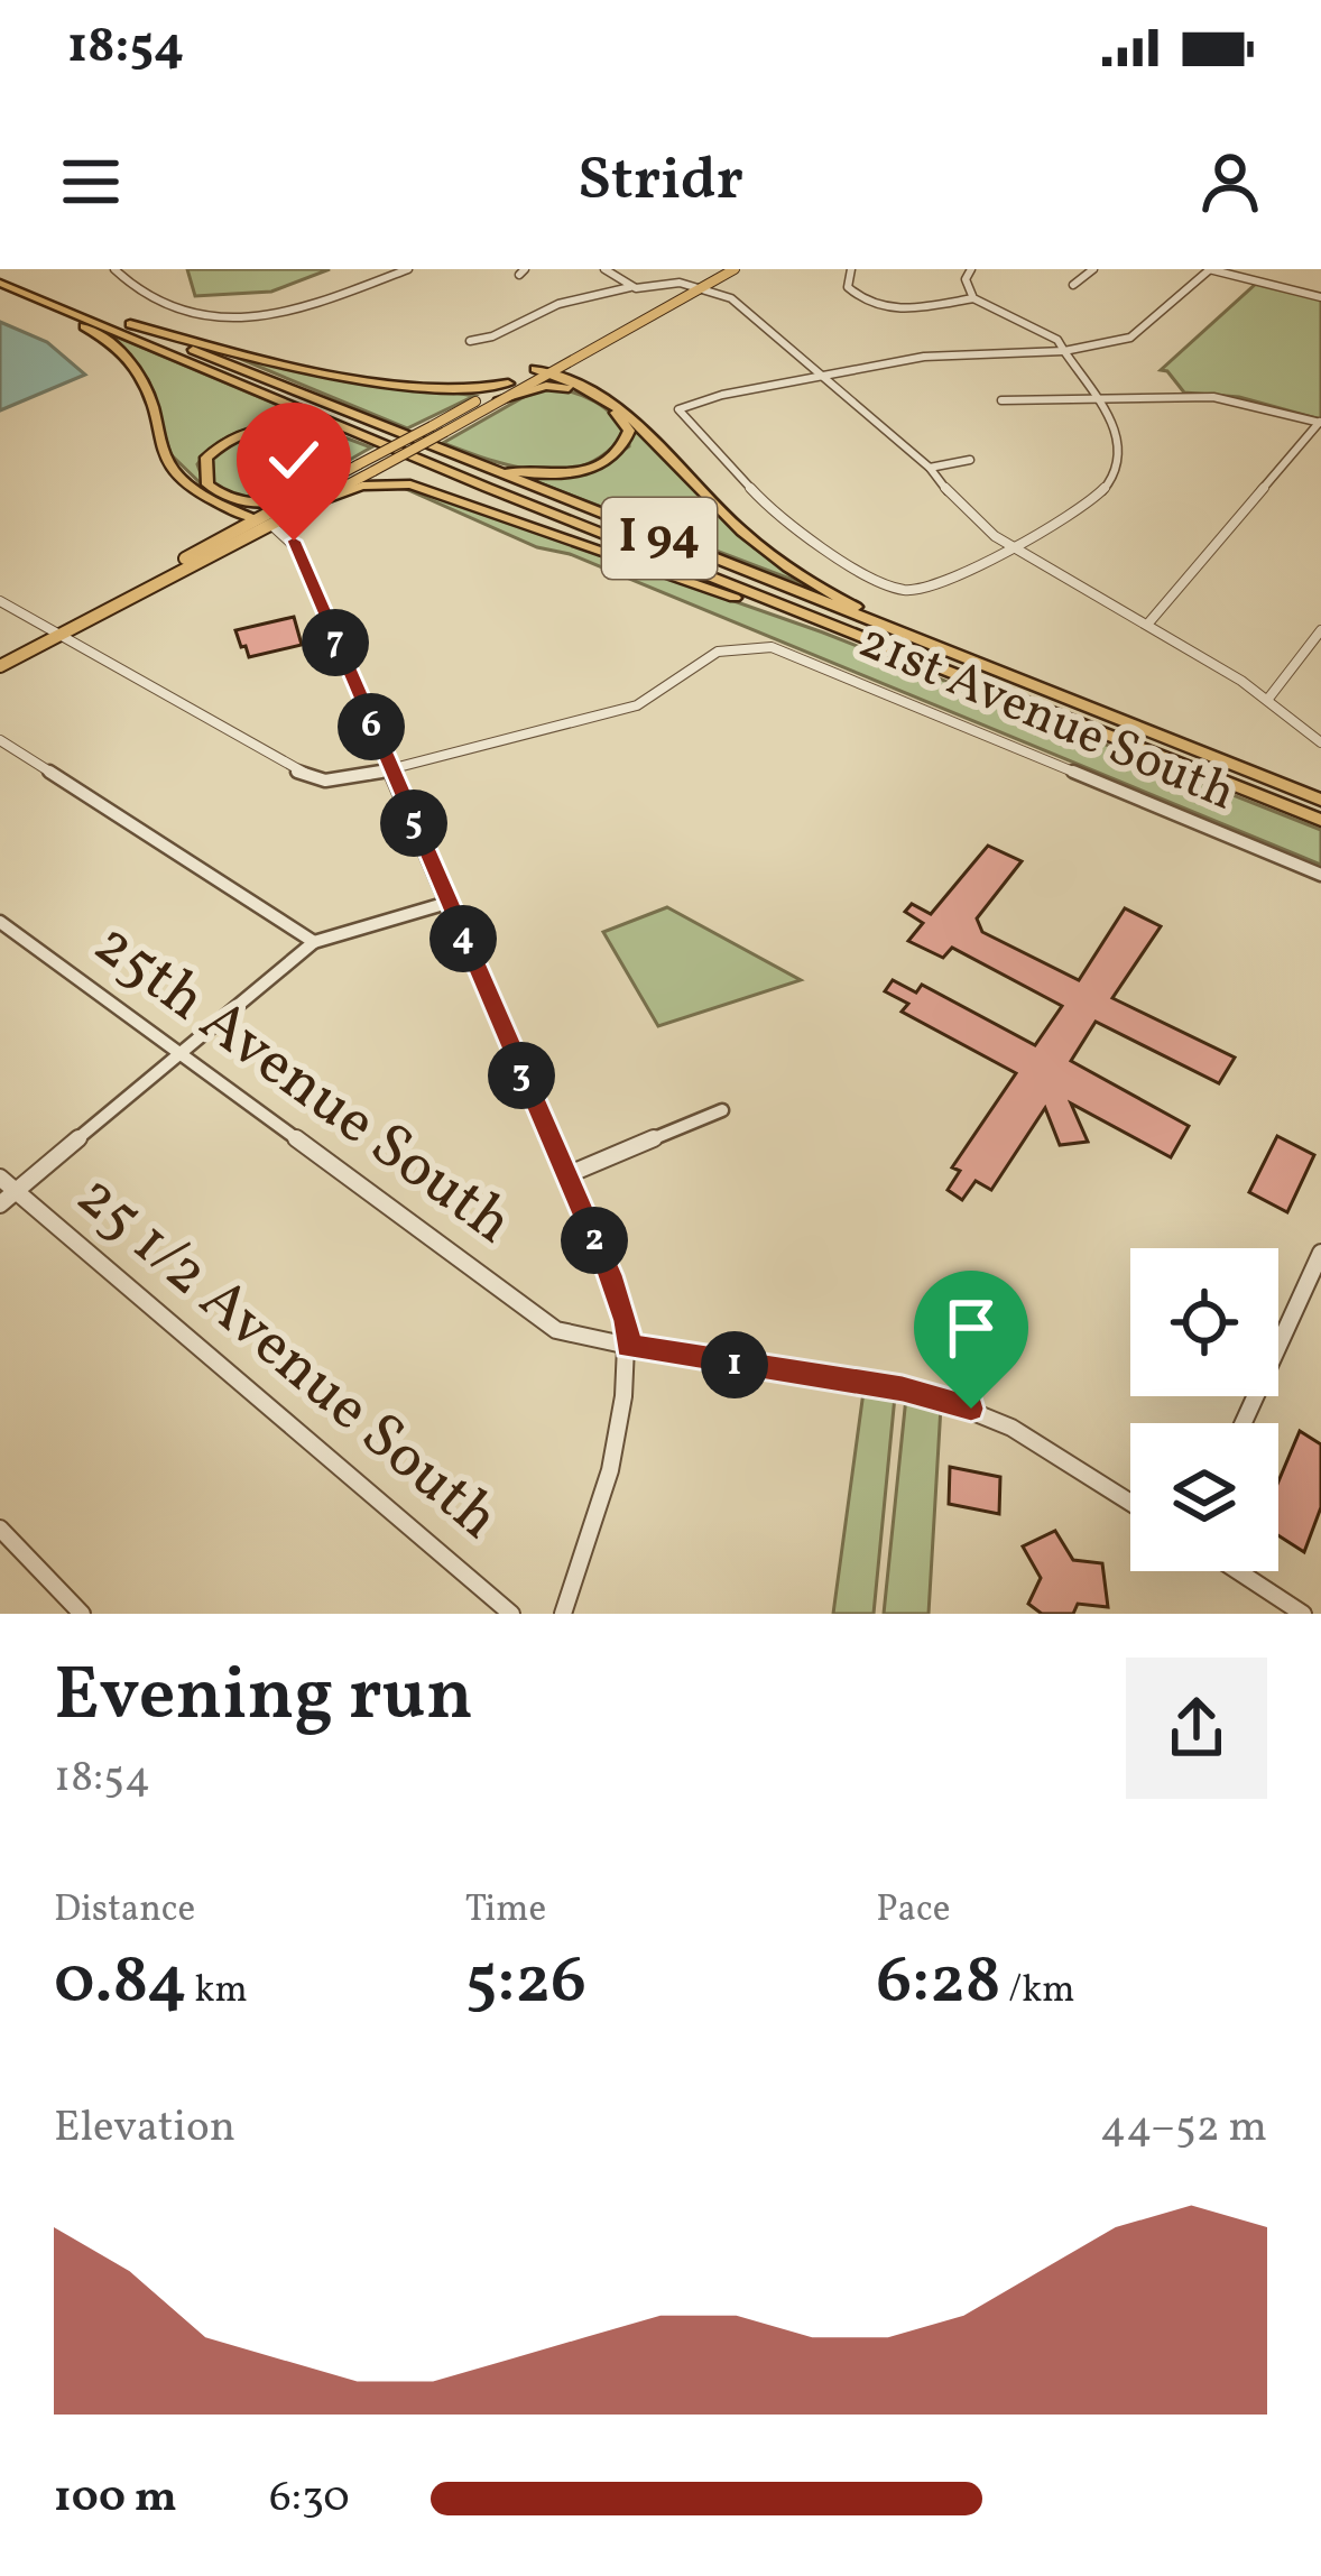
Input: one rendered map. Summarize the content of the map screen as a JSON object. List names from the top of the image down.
{
  "streets": {
    "highway": ["I 94"],
    "street": ["21st Avenue South", "25th Avenue South", "25 1/2 Avenue South"]
  },
  "page": {
    "status": "18:54",
    "header": "Stridr",
    "pins": [
      "7",
      "6",
      "5",
      "4",
      "3",
      "2",
      "1"
    ],
    "heading": ["Evening run", "18:54"],
    "stats": [
      ["Distance", "0.84 km"],
      ["Time", "5:26"],
      ["Pace", "6:28 /km"]
    ],
    "chart": ["Elevation", "44–52 m"],
    "list": [
      {
        "name": "100 m",
        "note": "6:30"
      }
    ]
  }
}
